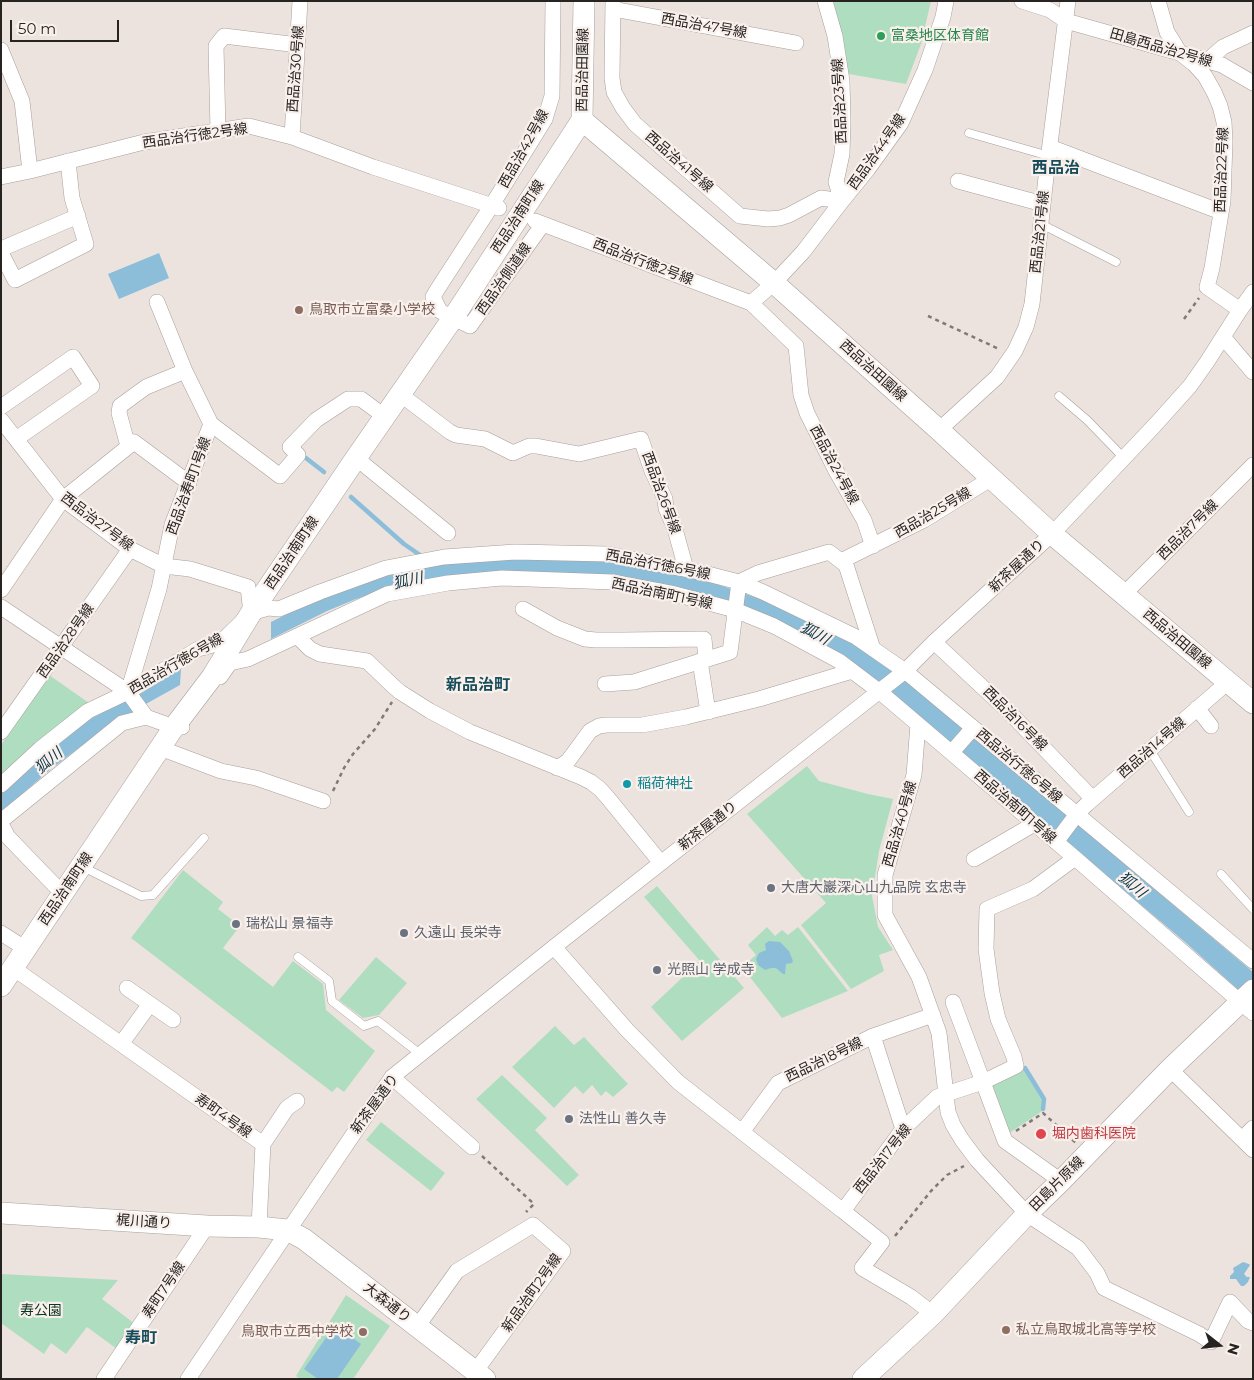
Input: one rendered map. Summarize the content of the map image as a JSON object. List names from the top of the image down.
{
  "streets": {
    "street": [
      "西品治47号線",
      "田島西品治2号線",
      "西品治30号線",
      "西品治田園線",
      "西品治23号線",
      "西品治行徳2号線",
      "西品治42号線",
      "西品治44号線",
      "西品治41号線",
      "西品治22号線",
      "西品治南町線",
      "西品治21号線",
      "西品治側道線",
      "西品治24号線",
      "西品治寿町1号線",
      "西品治26号線",
      "西品治25号線",
      "西品治27号線",
      "西品治7号線",
      "西品治行徳6号線",
      "新茶屋通り",
      "西品治南町1号線",
      "西品治28号線",
      "西品治16号線",
      "西品治14号線",
      "西品治40号線",
      "西品治18号線",
      "寿町4号線",
      "西品治17号線",
      "田島片原線",
      "梶川通り",
      "寿町7号線",
      "新品治町2号線",
      "大森通り"
    ]
  },
  "crossings": [
    ["西品治47号線", "西品治41号線"],
    ["田島西品治2号線", "西品治22号線"],
    ["田島西品治2号線", "西品治21号線"],
    ["西品治30号線", "西品治行徳2号線"],
    ["西品治田園線", "西品治44号線"],
    ["西品治田園線", "西品治南町線"],
    ["西品治田園線", "西品治21号線"],
    ["西品治田園線", "西品治25号線"],
    ["西品治田園線", "西品治7号線"],
    ["西品治田園線", "新茶屋通り"],
    ["西品治田園線", "西品治14号線"],
    ["西品治23号線", "西品治44号線"],
    ["西品治23号線", "西品治41号線"],
    ["西品治行徳2号線", "西品治42号線"],
    ["西品治行徳2号線", "西品治側道線"],
    ["西品治行徳2号線", "西品治24号線"],
    ["西品治44号線", "西品治41号線"],
    ["西品治南町線", "西品治側道線"],
    ["西品治南町線", "西品治寿町1号線"],
    ["西品治南町線", "西品治26号線"],
    ["西品治南町線", "西品治27号線"],
    ["西品治南町線", "西品治行徳6号線"],
    ["西品治南町線", "西品治南町1号線"],
    ["西品治南町線", "寿町4号線"],
    ["西品治24号線", "西品治25号線"],
    ["西品治寿町1号線", "西品治27号線"],
    ["西品治寿町1号線", "西品治行徳6号線"],
    ["西品治26号線", "西品治行徳6号線"],
    ["西品治27号線", "西品治行徳6号線"],
    ["西品治27号線", "西品治28号線"],
    ["西品治行徳6号線", "新茶屋通り"],
    ["西品治行徳6号線", "西品治14号線"],
    ["新茶屋通り", "西品治南町1号線"],
    ["新茶屋通り", "西品治16号線"],
    ["新茶屋通り", "梶川通り"],
    ["新茶屋通り", "大森通り"],
    ["西品治南町1号線", "西品治14号線"],
    ["西品治南町1号線", "西品治40号線"],
    ["西品治南町1号線", "西品治17号線"],
    ["西品治南町1号線", "田島片原線"],
    ["西品治16号線", "西品治14号線"],
    ["西品治40号線", "西品治17号線"],
    ["西品治40号線", "田島片原線"],
    ["西品治18号線", "西品治17号線"],
    ["寿町4号線", "梶川通り"],
    ["梶川通り", "寿町7号線"],
    ["梶川通り", "大森通り"],
    ["新品治町2号線", "大森通り"]
  ],
  "districts": ["西品治", "新品治町", "寿町"],
  "water": ["狐川"],
  "parks": ["寿公園"],
  "places": [
    "富桑地区体育館",
    "鳥取市立富桑小学校",
    "稲荷神社",
    "大唐大巖深心山九品院 玄忠寺",
    "瑞松山 景福寺",
    "久遠山 長栄寺",
    "光照山 学成寺",
    "法性山 善久寺",
    "堀内歯科医院",
    "私立鳥取城北高等学校",
    "鳥取市立西中学校"
  ],
  "scale_bar": "50 m",
  "north": "right"
}
